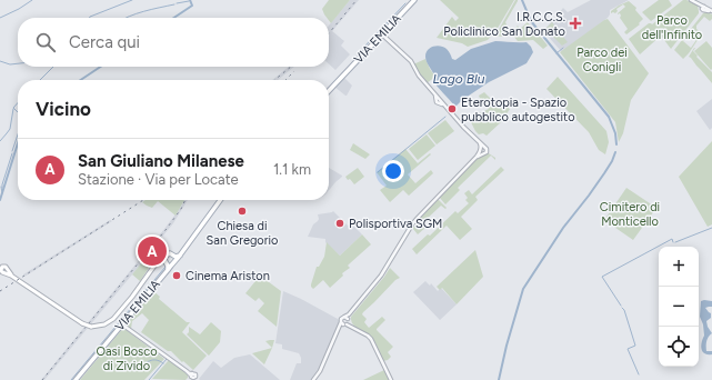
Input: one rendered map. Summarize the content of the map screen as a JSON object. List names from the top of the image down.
{
  "streets": {
    "main road": ["VIA EMILIA"]
  },
  "water": ["Lago Blu"],
  "parks": [
    "Parco dell'Infinito",
    "Parco dei Conigli",
    "Cimitero di Monticello",
    "Oasi Bosco di Zivido"
  ],
  "places": {
    "health": ["I.R.C.C.S. Policlinico San Donato"],
    "other": [
      "Eterotopia - Spazio pubblico autogestito",
      "Chiesa di San Gregorio",
      "Polisportiva SGM",
      "Cinema Ariston"
    ]
  },
  "page": {
    "search": "Cerca qui",
    "heading": "Vicino",
    "list": [
      {
        "mark": "A",
        "name": "San Giuliano Milanese",
        "note": "Stazione · Via per Locate",
        "value": "1.1 km"
      }
    ],
    "pins": "A",
    "map_buttons": ["+", "−"]
  }
}
